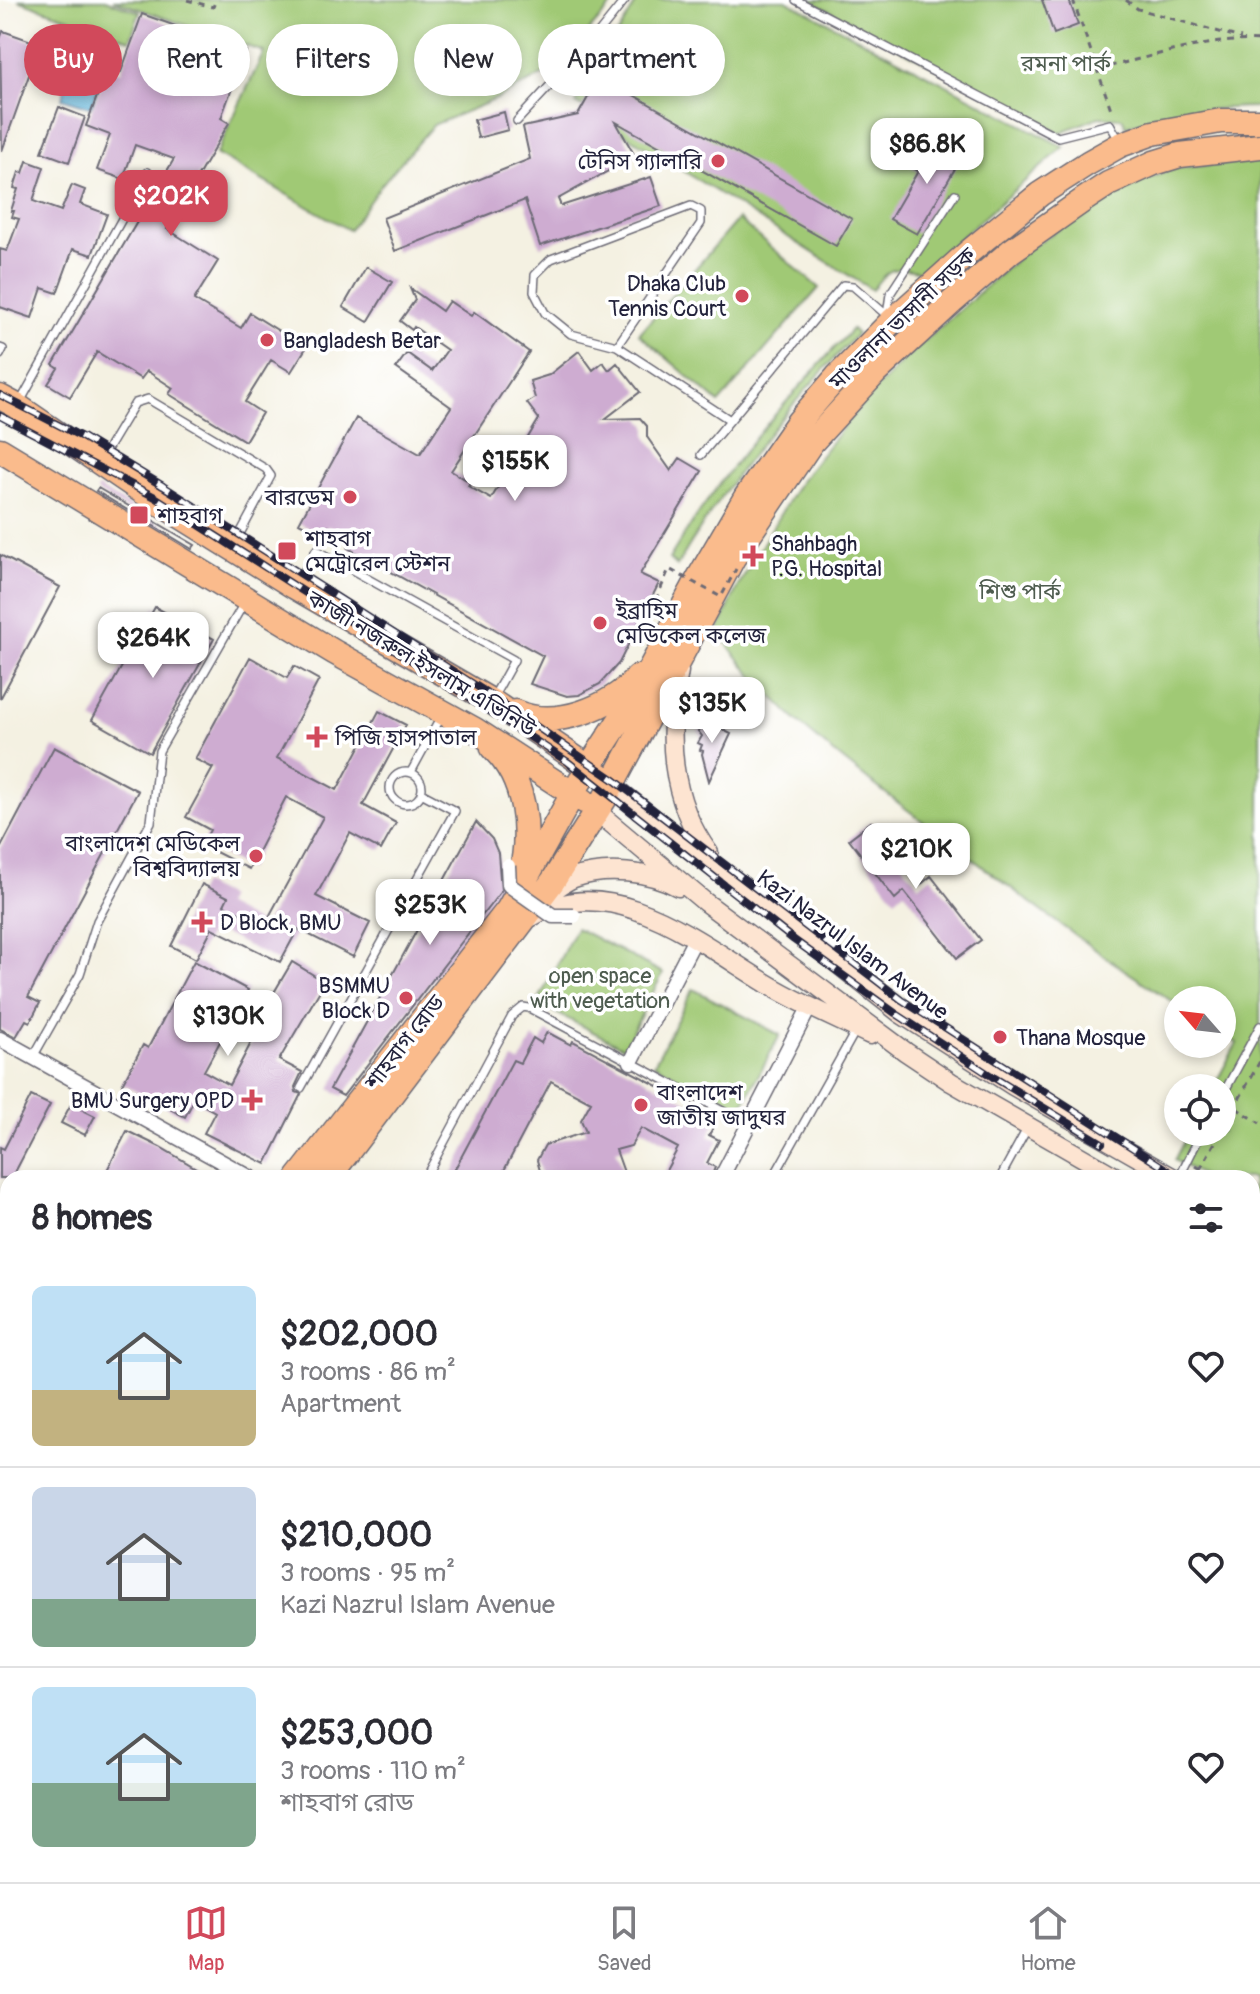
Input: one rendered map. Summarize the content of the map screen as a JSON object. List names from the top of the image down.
{
  "streets": {
    "highway": ["মাওলানা ভাসানী সড়ক", "কাজী নজরুল ইসলাম এভিনিউ", "শাহবাগ রোড"],
    "main road": ["Kazi Nazrul Islam Avenue"]
  },
  "crossings": [
    ["মাওলানা ভাসানী সড়ক", "কাজী নজরুল ইসলাম এভিনিউ"],
    ["মাওলানা ভাসানী সড়ক", "Kazi Nazrul Islam Avenue"],
    ["মাওলানা ভাসানী সড়ক", "শাহবাগ রোড"],
    ["কাজী নজরুল ইসলাম এভিনিউ", "Kazi Nazrul Islam Avenue"],
    ["কাজী নজরুল ইসলাম এভিনিউ", "শাহবাগ রোড"],
    ["Kazi Nazrul Islam Avenue", "শাহবাগ রোড"]
  ],
  "parks": ["রমনা পার্ক", "শিশু পার্ক", "open space with vegetation"],
  "places": {
    "other": [
      "টেনিস গ্যালারি",
      "Dhaka Club Tennis Court",
      "Bangladesh Betar",
      "বারডেম",
      "ইব্রাহিম মেডিকেল কলেজ",
      "বাংলাদেশ মেডিকেল বিশ্ববিদ্যালয়",
      "BSMMU Block D",
      "Thana Mosque",
      "বাংলাদেশ জাতীয় জাদুঘর"
    ],
    "transit": ["শাহবাগ", "শাহবাগ মেট্রোরেল স্টেশন"],
    "health": [
      "Shahbagh P.G. Hospital",
      "পিজি হাসপাতাল",
      "D Block, BMU",
      "BMU Surgery OPD"
    ]
  },
  "north": "top left",
  "page": {
    "chip": [
      "Buy",
      "Rent",
      "Filters",
      "New",
      "Apartment"
    ],
    "price": [
      "$86.8K",
      "$202K",
      "$155K",
      "$264K",
      "$135K",
      "$210K",
      "$253K",
      "$130K"
    ],
    "heading": "8 homes",
    "list": [
      {
        "name": "$202,000",
        "note": "3 rooms · 86 m² · Apartment"
      },
      {
        "name": "$210,000",
        "note": "3 rooms · 95 m² · Kazi Nazrul Islam Avenue"
      },
      {
        "name": "$253,000",
        "note": "3 rooms · 110 m² · শাহবাগ রোড"
      }
    ],
    "tabs": ["Map", "Saved", "Home"]
  }
}
